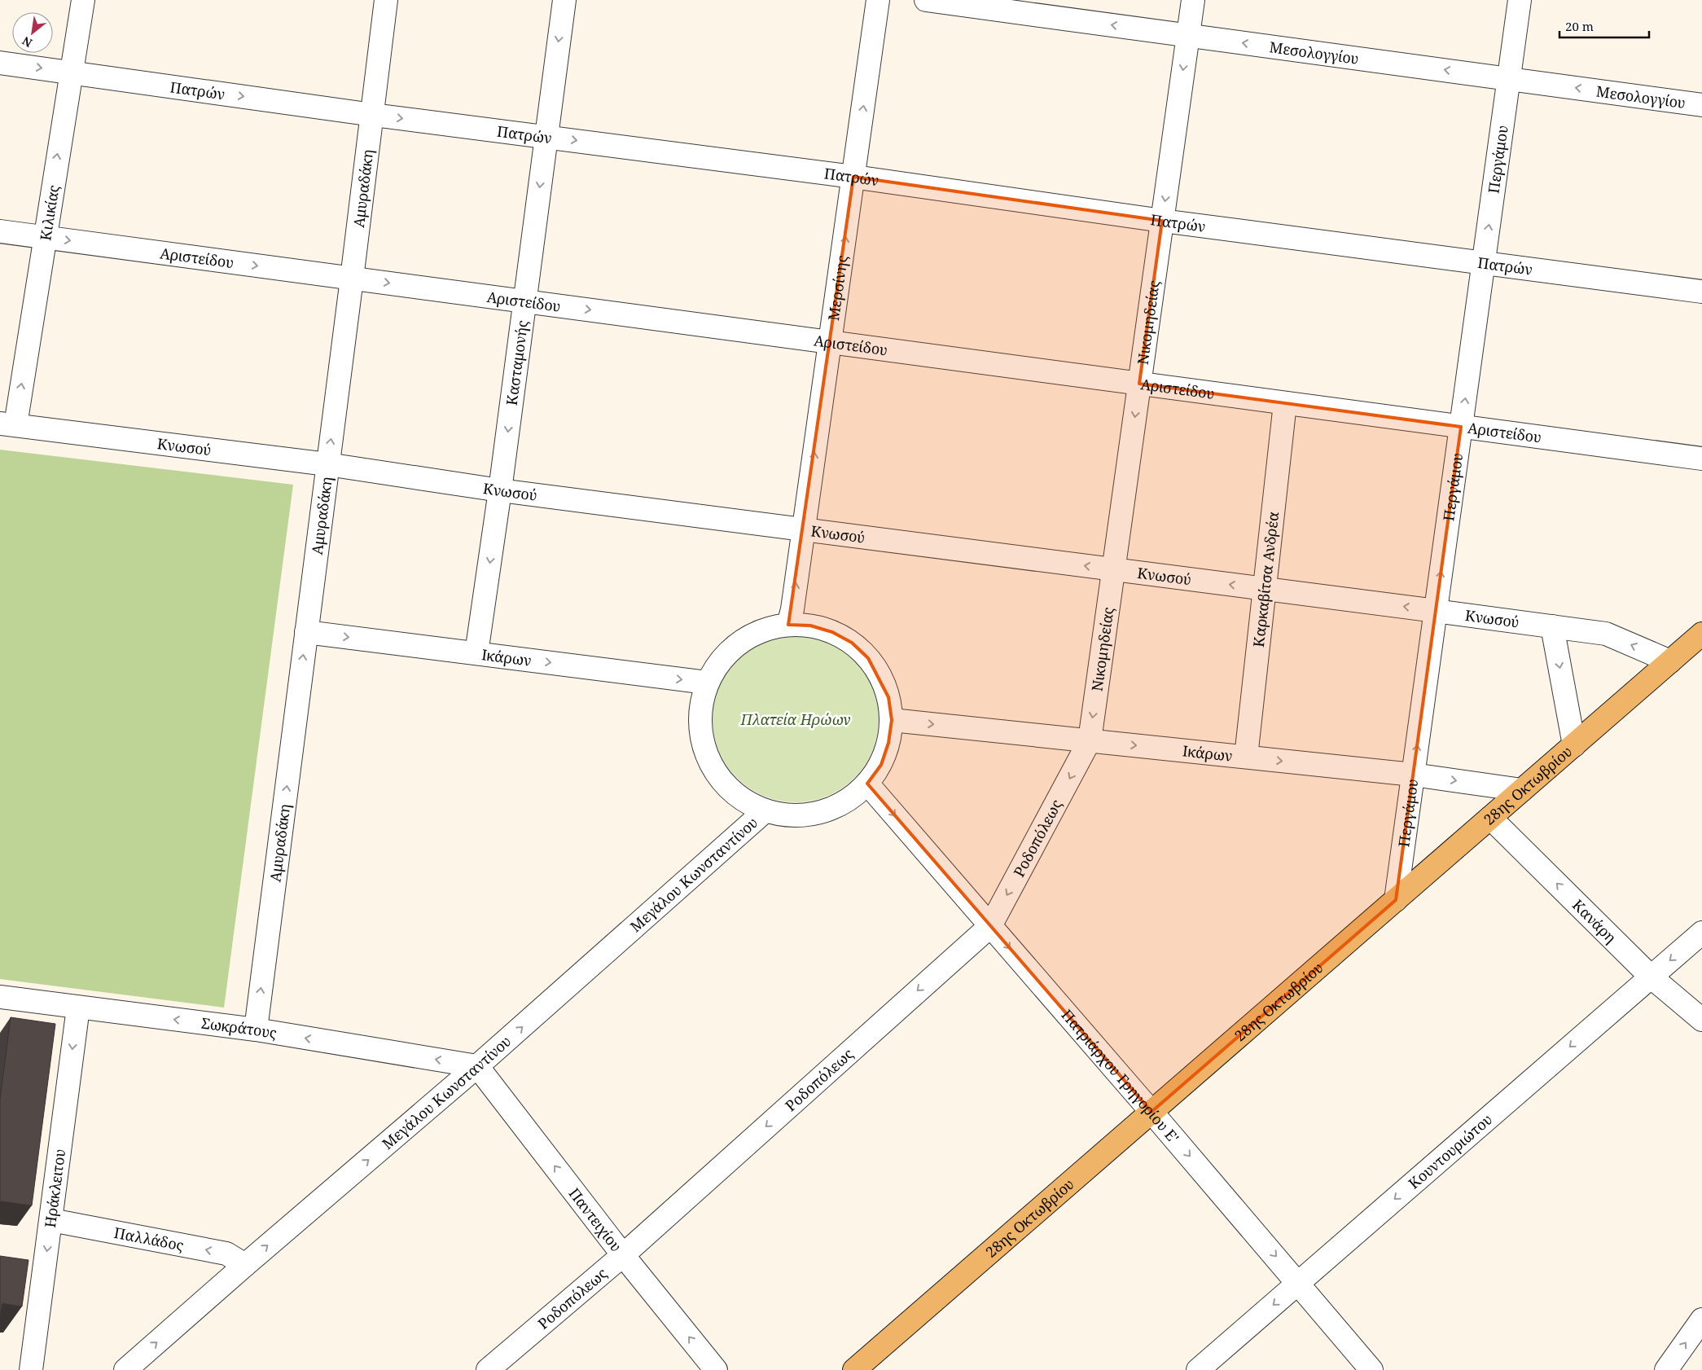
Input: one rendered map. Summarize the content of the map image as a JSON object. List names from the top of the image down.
{
  "streets": {
    "main road": ["28ης Οκτωβρίου"],
    "street": [
      "Μεσολογγίου",
      "Πατρών",
      "Περγάμου",
      "Αμυραδάκη",
      "Κιλικίας",
      "Αριστείδου",
      "Μερσίνης",
      "Νικομηδείας",
      "Κασταμονής",
      "Κνωσού",
      "Καρκαβίτσα Ανδρέα",
      "Ικάρων",
      "Ροδοπόλεως",
      "Μεγάλου Κωνσταντίνου",
      "Κανάρη",
      "Σωκράτους",
      "Πατριάρχου Γρηγορίου Ε'",
      "Κουντουριώτου",
      "Ηράκλειτου",
      "Παντειχίου",
      "Παλλάδος"
    ]
  },
  "crossings": [
    ["Μεσολογγίου", "Περγάμου"],
    ["Μεσολογγίου", "Νικομηδείας"],
    ["Πατρών", "Περγάμου"],
    ["Πατρών", "Αμυραδάκη"],
    ["Πατρών", "Κιλικίας"],
    ["Πατρών", "Μερσίνης"],
    ["Πατρών", "Νικομηδείας"],
    ["Πατρών", "Κασταμονής"],
    ["Περγάμου", "Αριστείδου"],
    ["Περγάμου", "Κνωσού"],
    ["Περγάμου", "Ικάρων"],
    ["Περγάμου", "28ης Οκτωβρίου"],
    ["Αμυραδάκη", "Αριστείδου"],
    ["Αμυραδάκη", "Κνωσού"],
    ["Αμυραδάκη", "Ικάρων"],
    ["Αμυραδάκη", "Σωκράτους"],
    ["Κιλικίας", "Αριστείδου"],
    ["Κιλικίας", "Κνωσού"],
    ["Αριστείδου", "Μερσίνης"],
    ["Αριστείδου", "Νικομηδείας"],
    ["Αριστείδου", "Κασταμονής"],
    ["Αριστείδου", "Καρκαβίτσα Ανδρέα"],
    ["Μερσίνης", "Κνωσού"],
    ["Νικομηδείας", "Κνωσού"],
    ["Νικομηδείας", "Ικάρων"],
    ["Νικομηδείας", "Ροδοπόλεως"],
    ["Κασταμονής", "Κνωσού"],
    ["Κασταμονής", "Ικάρων"],
    ["Κνωσού", "Καρκαβίτσα Ανδρέα"],
    ["Κνωσού", "28ης Οκτωβρίου"],
    ["Καρκαβίτσα Ανδρέα", "Ικάρων"],
    ["Ικάρων", "28ης Οκτωβρίου"],
    ["Ικάρων", "Ροδοπόλεως"],
    ["28ης Οκτωβρίου", "Κανάρη"],
    ["28ης Οκτωβρίου", "Πατριάρχου Γρηγορίου Ε'"],
    ["Ροδοπόλεως", "Πατριάρχου Γρηγορίου Ε'"],
    ["Ροδοπόλεως", "Παντειχίου"],
    ["Μεγάλου Κωνσταντίνου", "Σωκράτους"],
    ["Μεγάλου Κωνσταντίνου", "Παντειχίου"],
    ["Μεγάλου Κωνσταντίνου", "Παλλάδος"],
    ["Κανάρη", "Κουντουριώτου"],
    ["Σωκράτους", "Ηράκλειτου"],
    ["Σωκράτους", "Παντειχίου"],
    ["Πατριάρχου Γρηγορίου Ε'", "Κουντουριώτου"],
    ["Ηράκλειτου", "Παλλάδος"]
  ],
  "one_way": [
    "Μεσολογγίου",
    "Πατρών",
    "Περγάμου",
    "Αμυραδάκη",
    "Κιλικίας",
    "Αριστείδου",
    "Μερσίνης",
    "Νικομηδείας",
    "Κασταμονής",
    "Κνωσού",
    "Ικάρων",
    "Ροδοπόλεως",
    "Μεγάλου Κωνσταντίνου",
    "Κανάρη",
    "Σωκράτους",
    "Πατριάρχου Γρηγορίου Ε'",
    "Κουντουριώτου",
    "Ηράκλειτου",
    "Παντειχίου",
    "Παλλάδος"
  ],
  "parks": ["Πλατεία Ηρώων"],
  "scale_bar": "20 m",
  "north": "bottom left"
}
